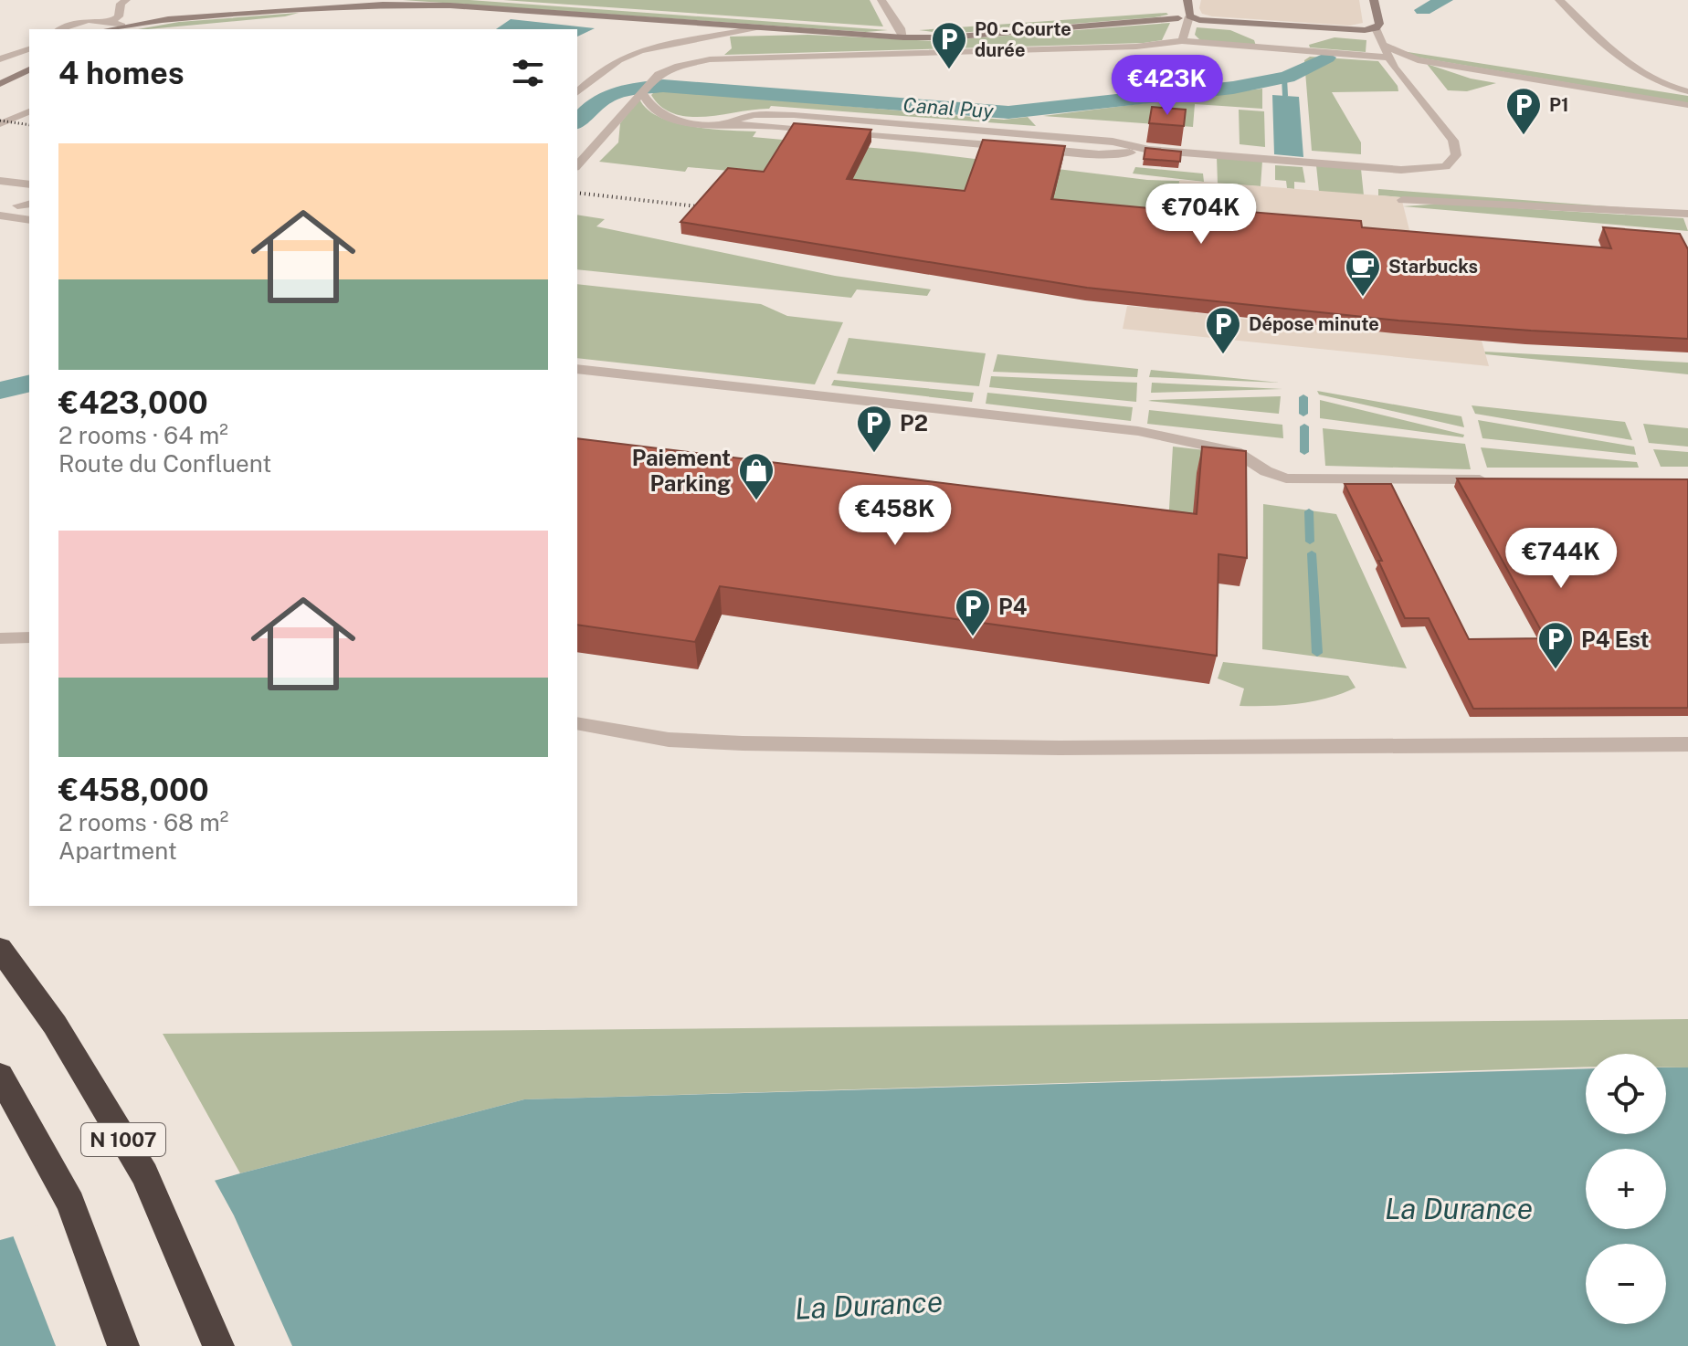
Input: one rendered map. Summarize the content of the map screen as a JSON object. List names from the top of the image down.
{
  "streets": {
    "highway": ["N 1007"]
  },
  "water": ["Canal Puy", "La Durance"],
  "places": {
    "parking": [
      "P0 - Courte durée",
      "P1",
      "Dépose minute",
      "P2",
      "P4",
      "P4 Est"
    ],
    "cafe": ["Starbucks"],
    "shop": ["Paiement Parking"]
  },
  "page": {
    "heading": "4 homes",
    "price": [
      "€423K",
      "€704K",
      "€458K",
      "€744K"
    ],
    "list": [
      {
        "name": "€423,000",
        "note": "2 rooms · 64 m² · Route du Confluent"
      },
      {
        "name": "€458,000",
        "note": "2 rooms · 68 m² · Apartment"
      }
    ],
    "map_buttons": ["+", "−"]
  }
}
